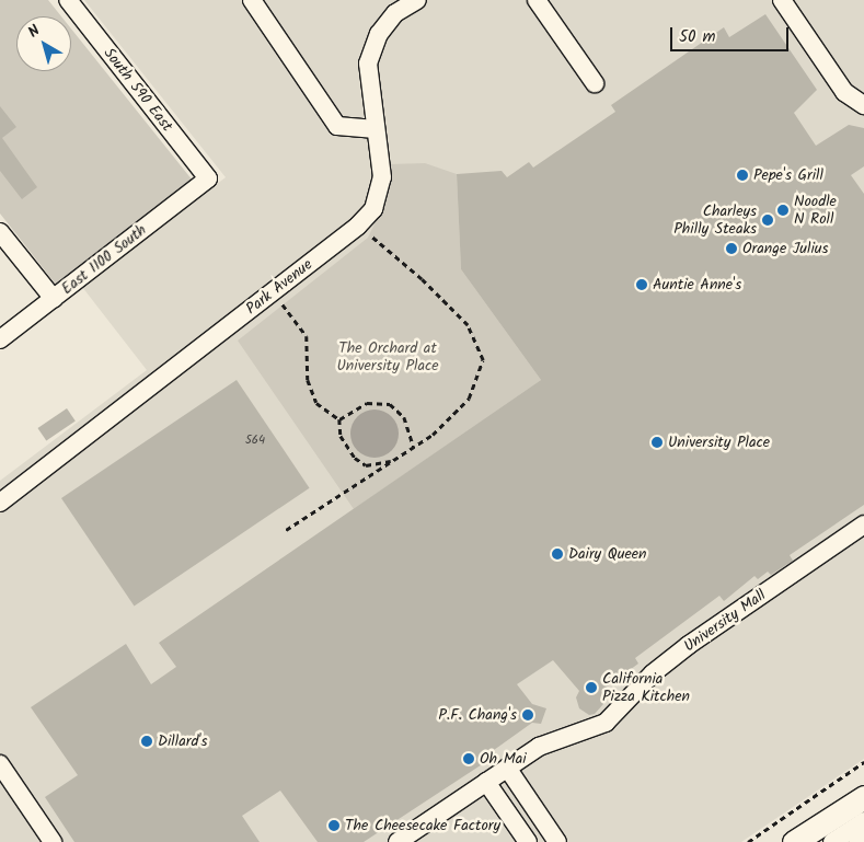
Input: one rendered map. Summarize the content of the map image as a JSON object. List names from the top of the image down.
{
  "streets": {
    "street": [
      "South 590 East",
      "East 1100 South",
      "Park Avenue",
      "University Mall"
    ]
  },
  "crossings": [
    ["South 590 East", "East 1100 South"]
  ],
  "parks": ["The Orchard at University Place"],
  "places": [
    "Pepe's Grill",
    "Noodle N Roll",
    "Charleys Philly Steaks",
    "Orange Julius",
    "Auntie Anne's",
    "University Place",
    "Dairy Queen",
    "California Pizza Kitchen",
    "P.F. Chang's",
    "Dillard's",
    "Oh Mai",
    "The Cheesecake Factory"
  ],
  "house_numbers": ["564"],
  "scale_bar": "50 m",
  "north": "top left"
}
